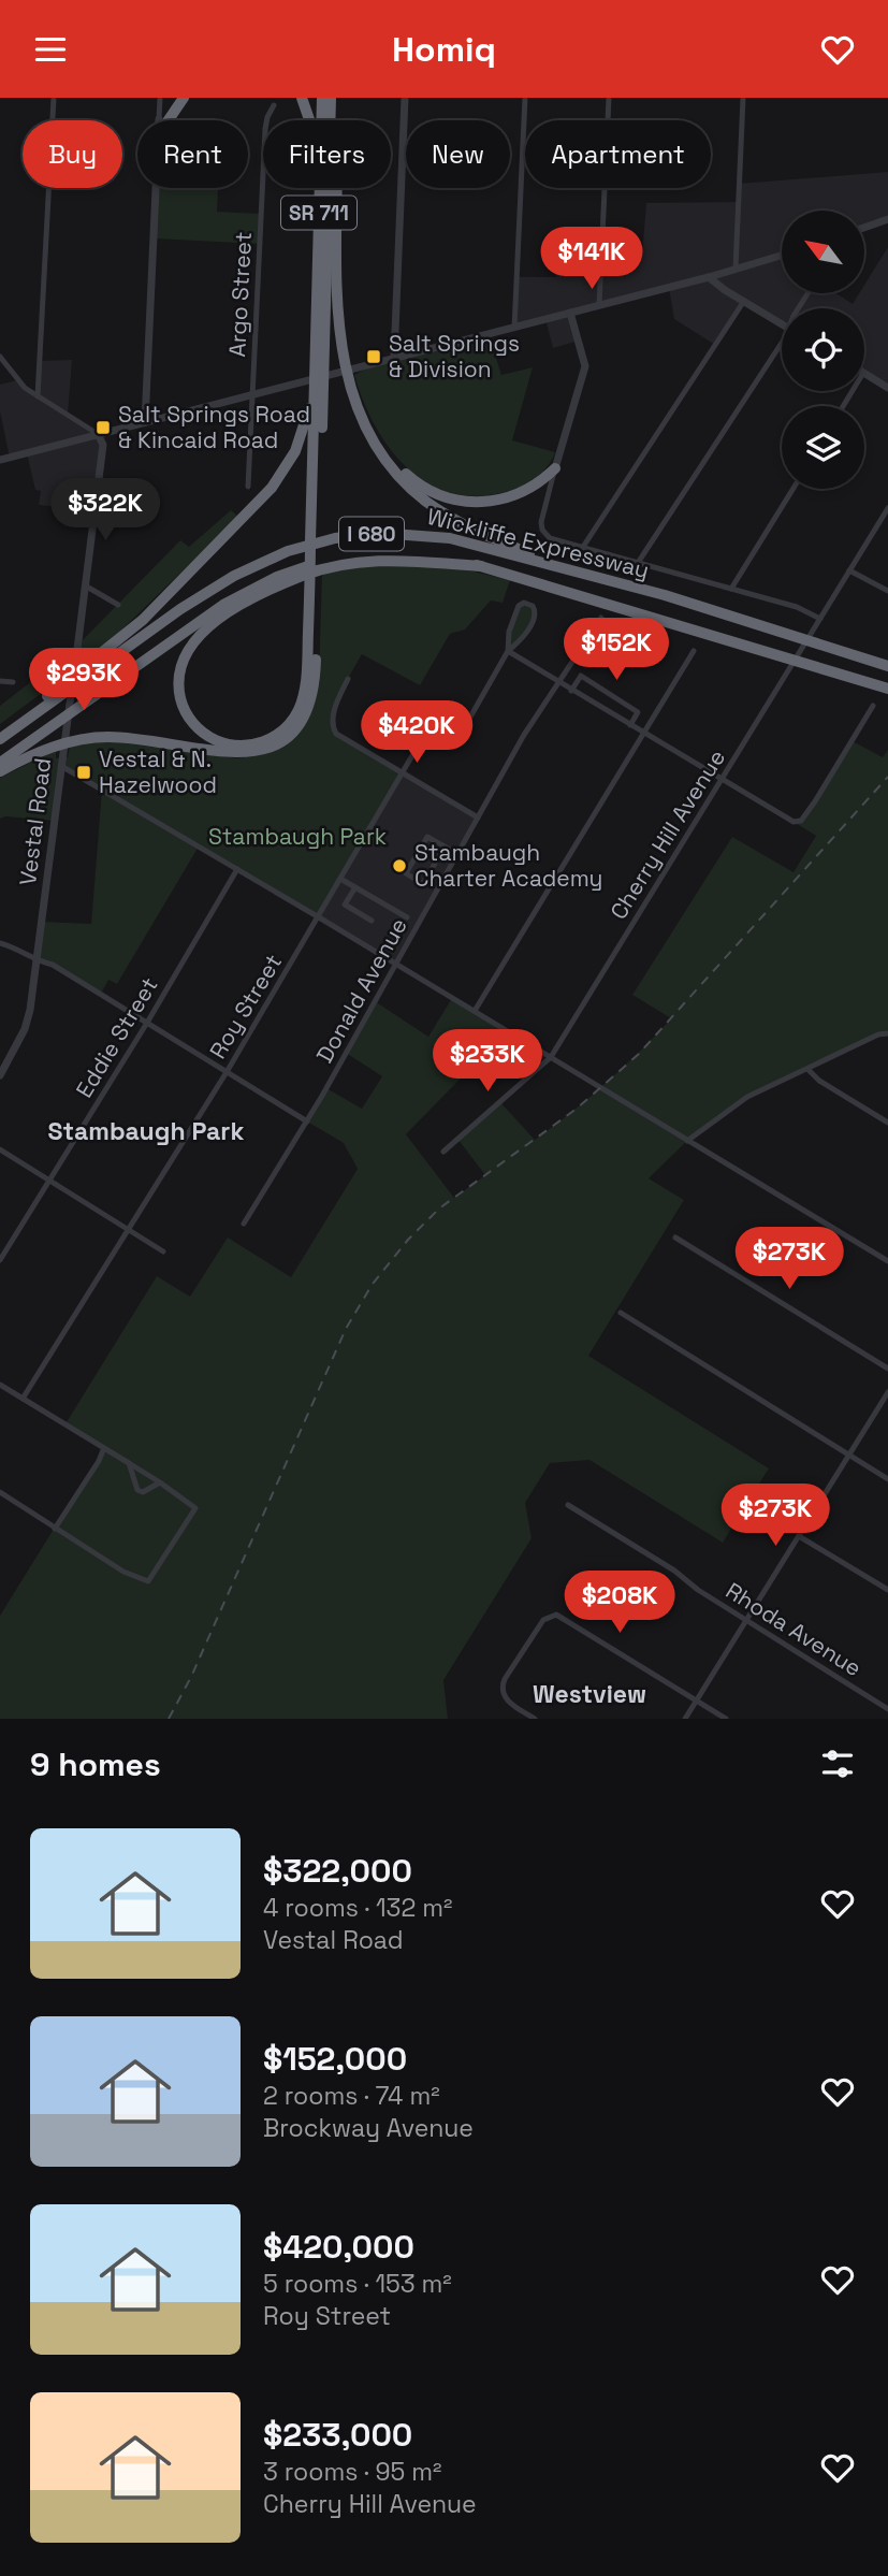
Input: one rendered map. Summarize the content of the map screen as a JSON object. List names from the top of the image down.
{
  "streets": {
    "highway": ["SR 711", "I 680", "Wickliffe Expressway"],
    "street": [
      "Argo Street",
      "Vestal Road",
      "Cherry Hill Avenue",
      "Donald Avenue",
      "Roy Street",
      "Eddie Street",
      "Rhoda Avenue"
    ]
  },
  "districts": ["Stambaugh Park", "Westview"],
  "parks": ["Stambaugh Park"],
  "places": {
    "transit": ["Salt Springs & Division", "Salt Springs Road & Kincaid Road", "Vestal & N. Hazelwood"],
    "other": ["Stambaugh Charter Academy"]
  },
  "north": "top left",
  "page": {
    "header": "Homiq",
    "chip": [
      "Buy",
      "Rent",
      "Filters",
      "New",
      "Apartment"
    ],
    "price": [
      "$141K",
      "$322K",
      "$152K",
      "$293K",
      "$420K",
      "$233K",
      "$273K",
      "$273K",
      "$208K"
    ],
    "heading": "9 homes",
    "list": [
      {
        "name": "$322,000",
        "note": "4 rooms · 132 m² · Vestal Road"
      },
      {
        "name": "$152,000",
        "note": "2 rooms · 74 m² · Brockway Avenue"
      },
      {
        "name": "$420,000",
        "note": "5 rooms · 153 m² · Roy Street"
      },
      {
        "name": "$233,000",
        "note": "3 rooms · 95 m² · Cherry Hill Avenue"
      }
    ]
  }
}
